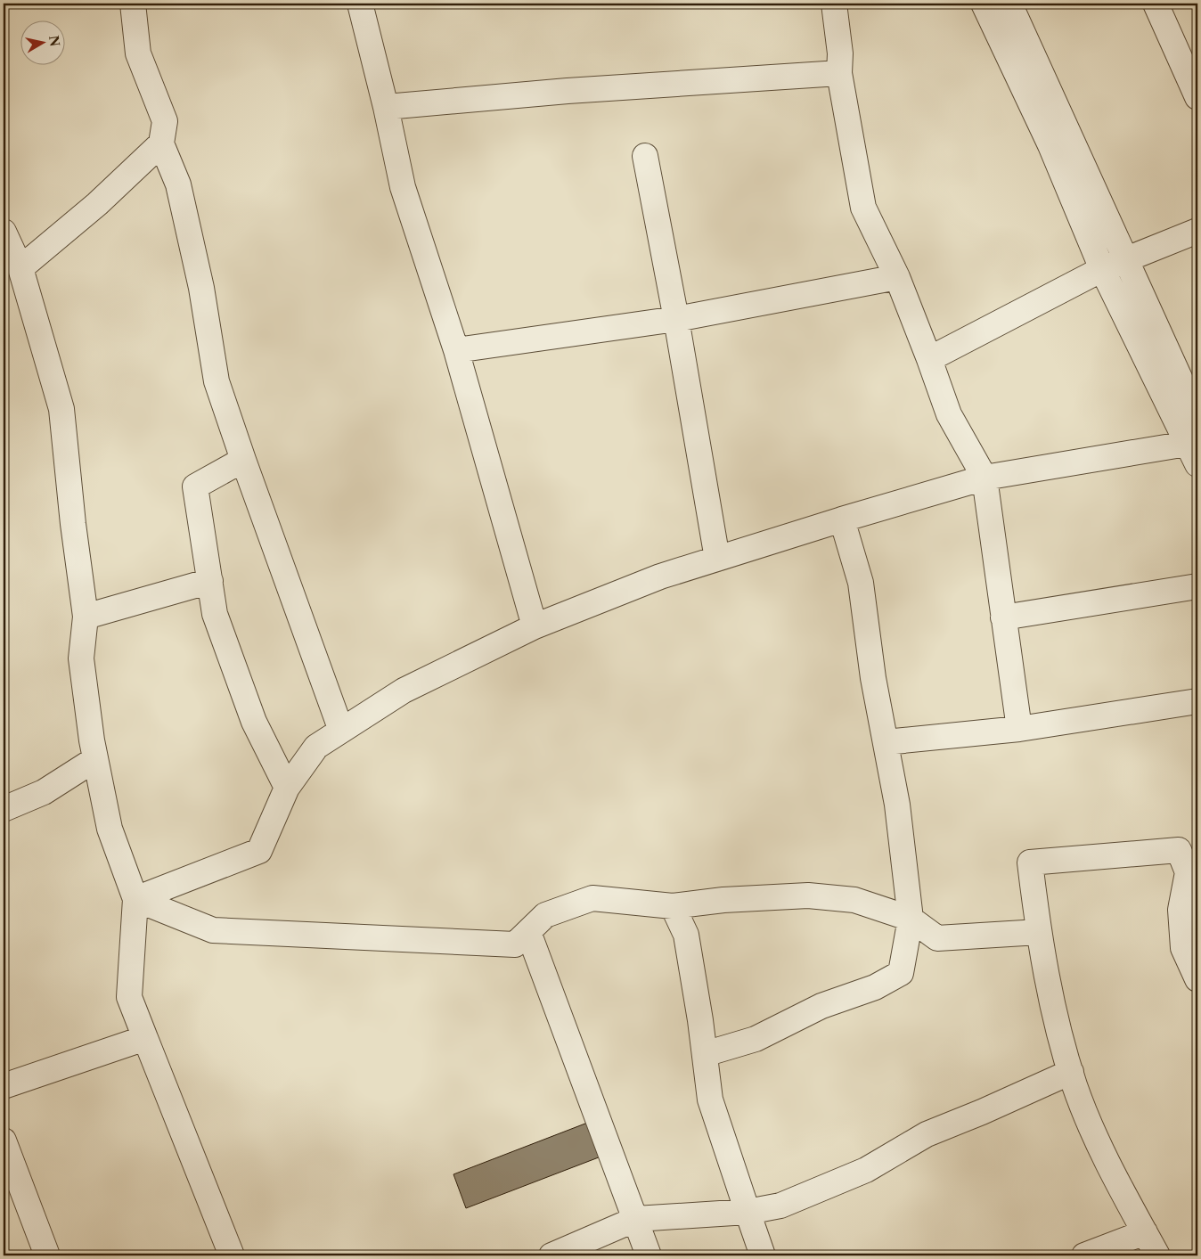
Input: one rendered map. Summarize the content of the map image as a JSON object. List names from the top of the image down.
{
  "north": "right"
}
